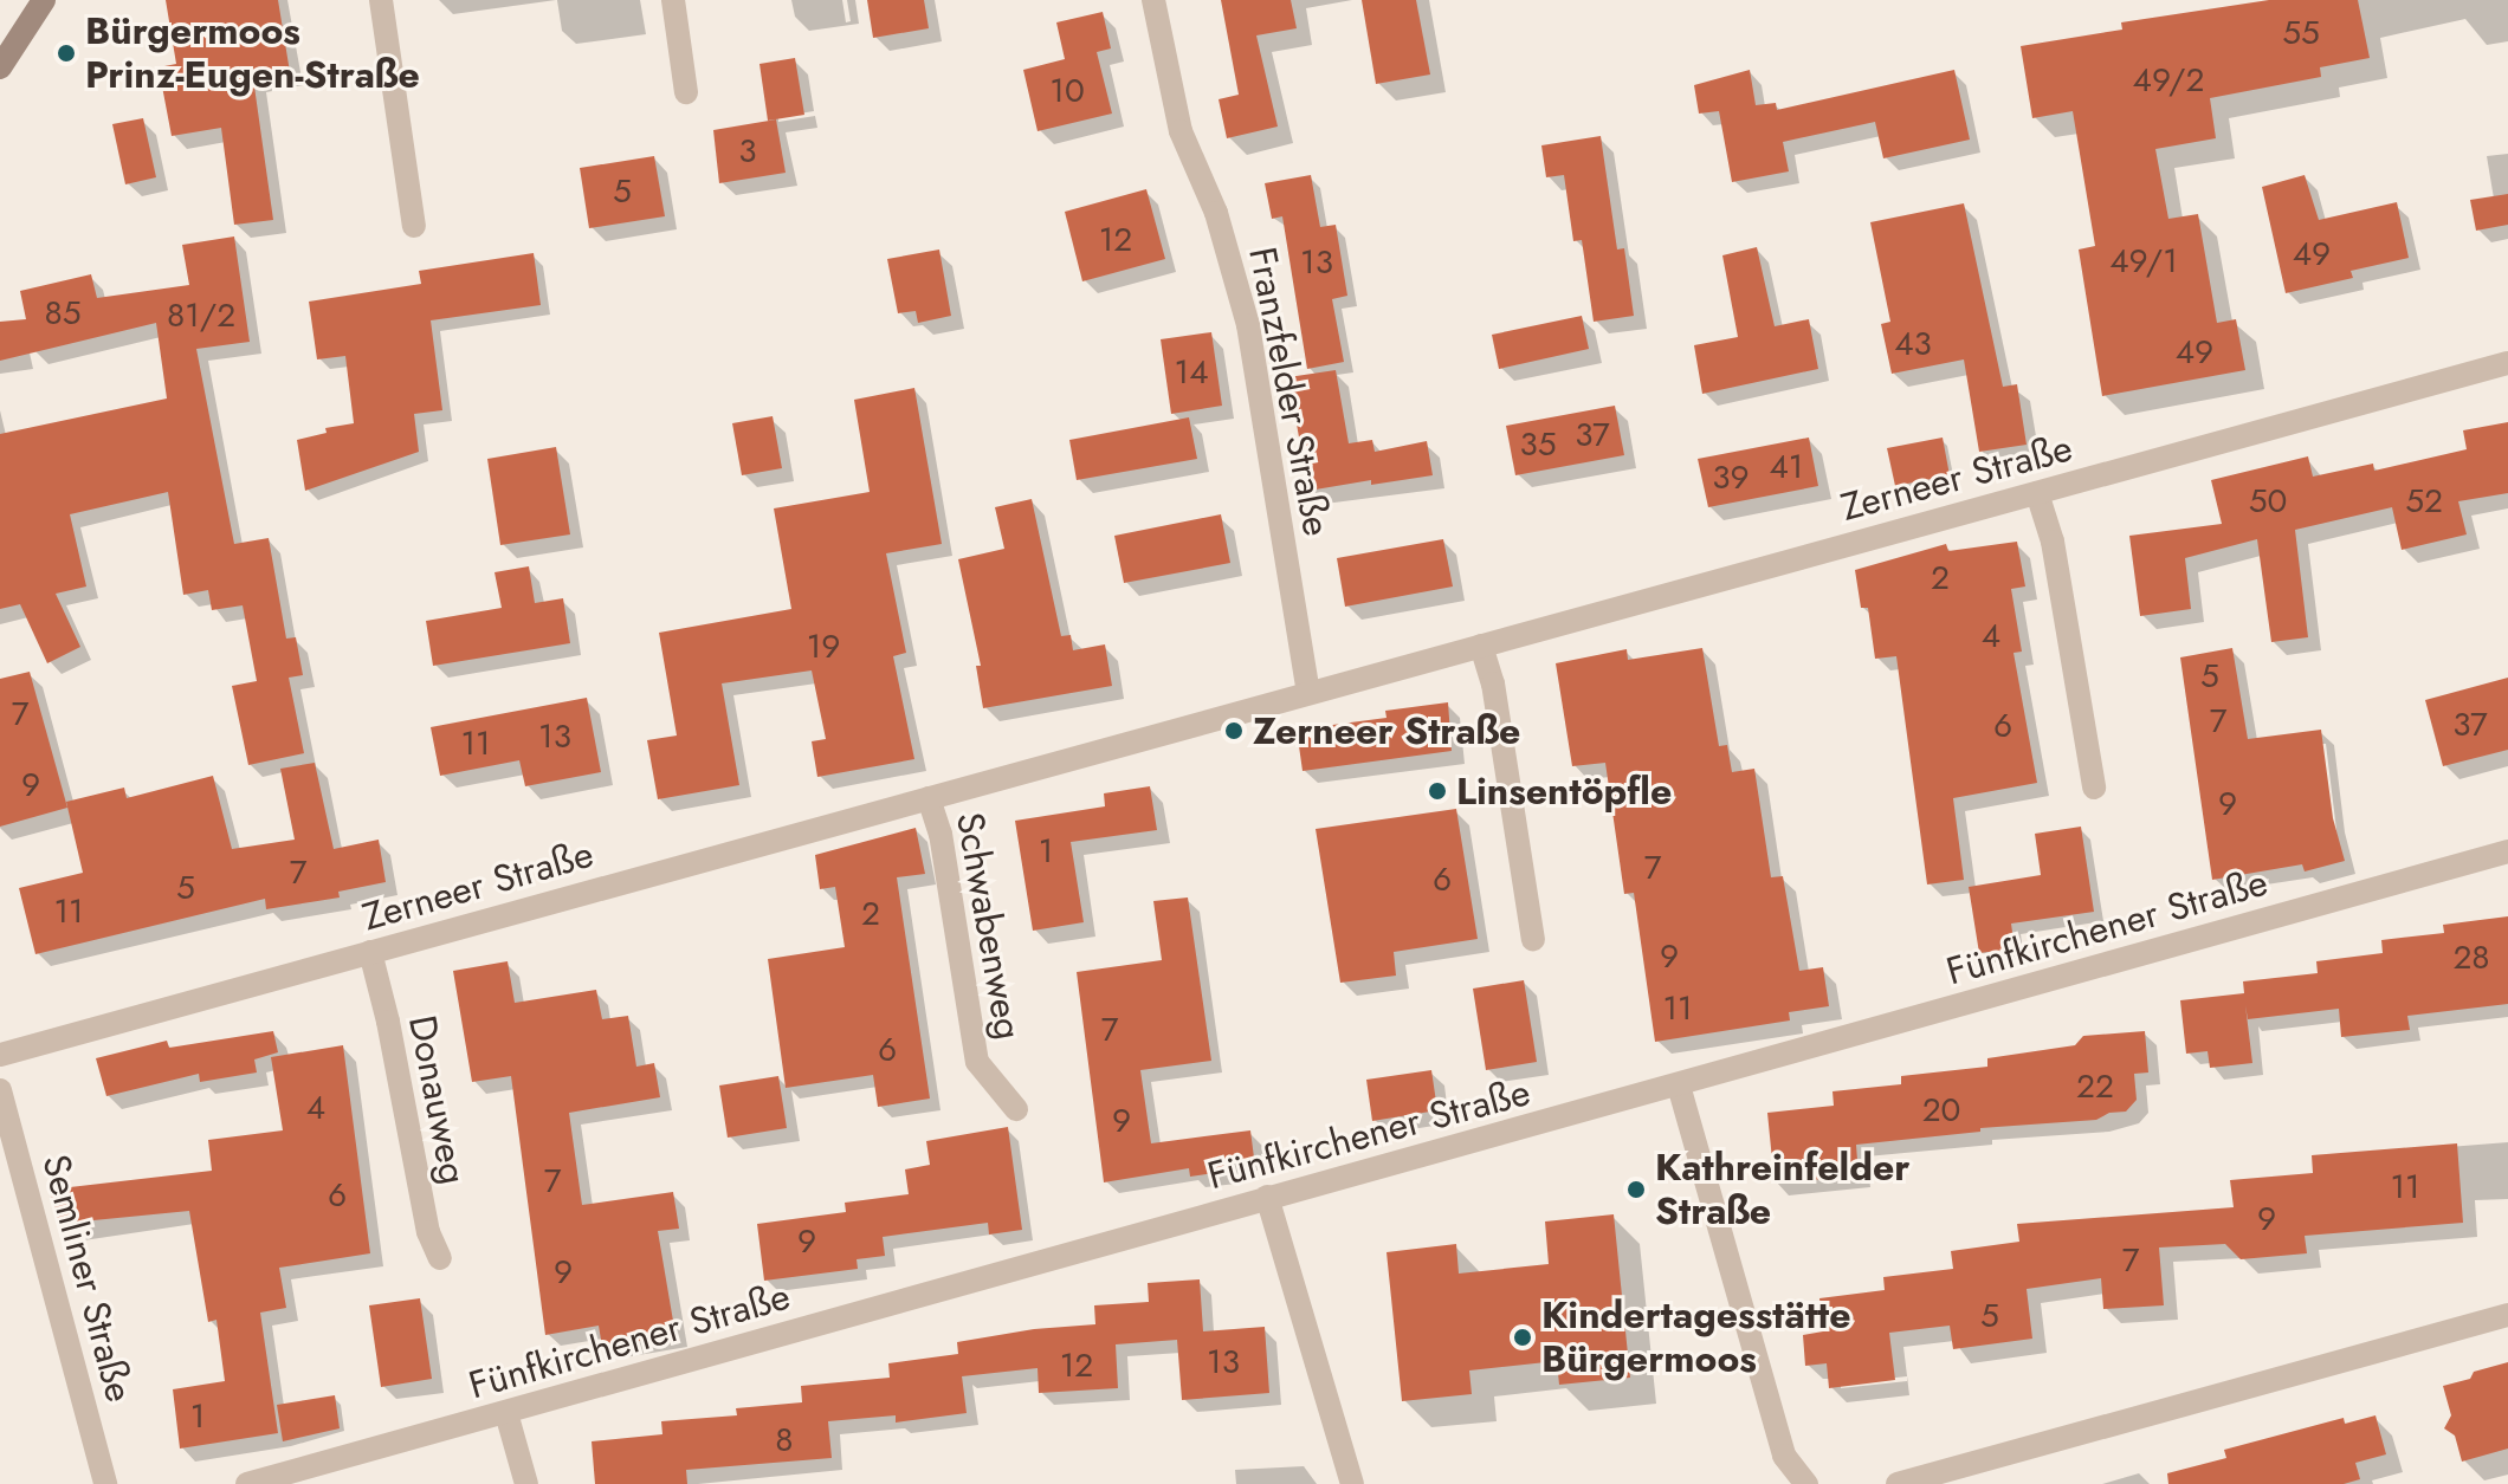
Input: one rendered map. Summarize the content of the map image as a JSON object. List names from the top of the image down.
{
  "streets": {
    "street": [
      "Franzfelder Straße",
      "Zerneer Straße",
      "Schwabenweg",
      "Fünfkirchener Straße",
      "Donauweg",
      "Semliner Straße"
    ]
  },
  "crossings": [
    ["Franzfelder Straße", "Zerneer Straße"],
    ["Zerneer Straße", "Schwabenweg"],
    ["Zerneer Straße", "Donauweg"]
  ],
  "places": [
    "Bürgermoos Prinz-Eugen-Straße",
    "Zerneer Straße",
    "Linsentöpfle",
    "Kathreinfelder Straße",
    "Kindertagesstätte Bürgermoos"
  ],
  "house_numbers": [
    "55",
    "49/2",
    "10",
    "3",
    "5",
    "12",
    "49",
    "49/1",
    "13",
    "85",
    "81/2",
    "43",
    "49",
    "14",
    "37",
    "35",
    "41",
    "39",
    "50",
    "52",
    "2",
    "4",
    "19",
    "5",
    "7",
    "7",
    "37",
    "6",
    "13",
    "11",
    "9",
    "9",
    "1",
    "7",
    "7",
    "6",
    "5",
    "11",
    "2",
    "9",
    "28",
    "11",
    "7",
    "6",
    "22",
    "4",
    "20",
    "9",
    "7",
    "11",
    "6",
    "9",
    "9",
    "7",
    "9",
    "5",
    "13",
    "12",
    "1",
    "8"
  ]
}
